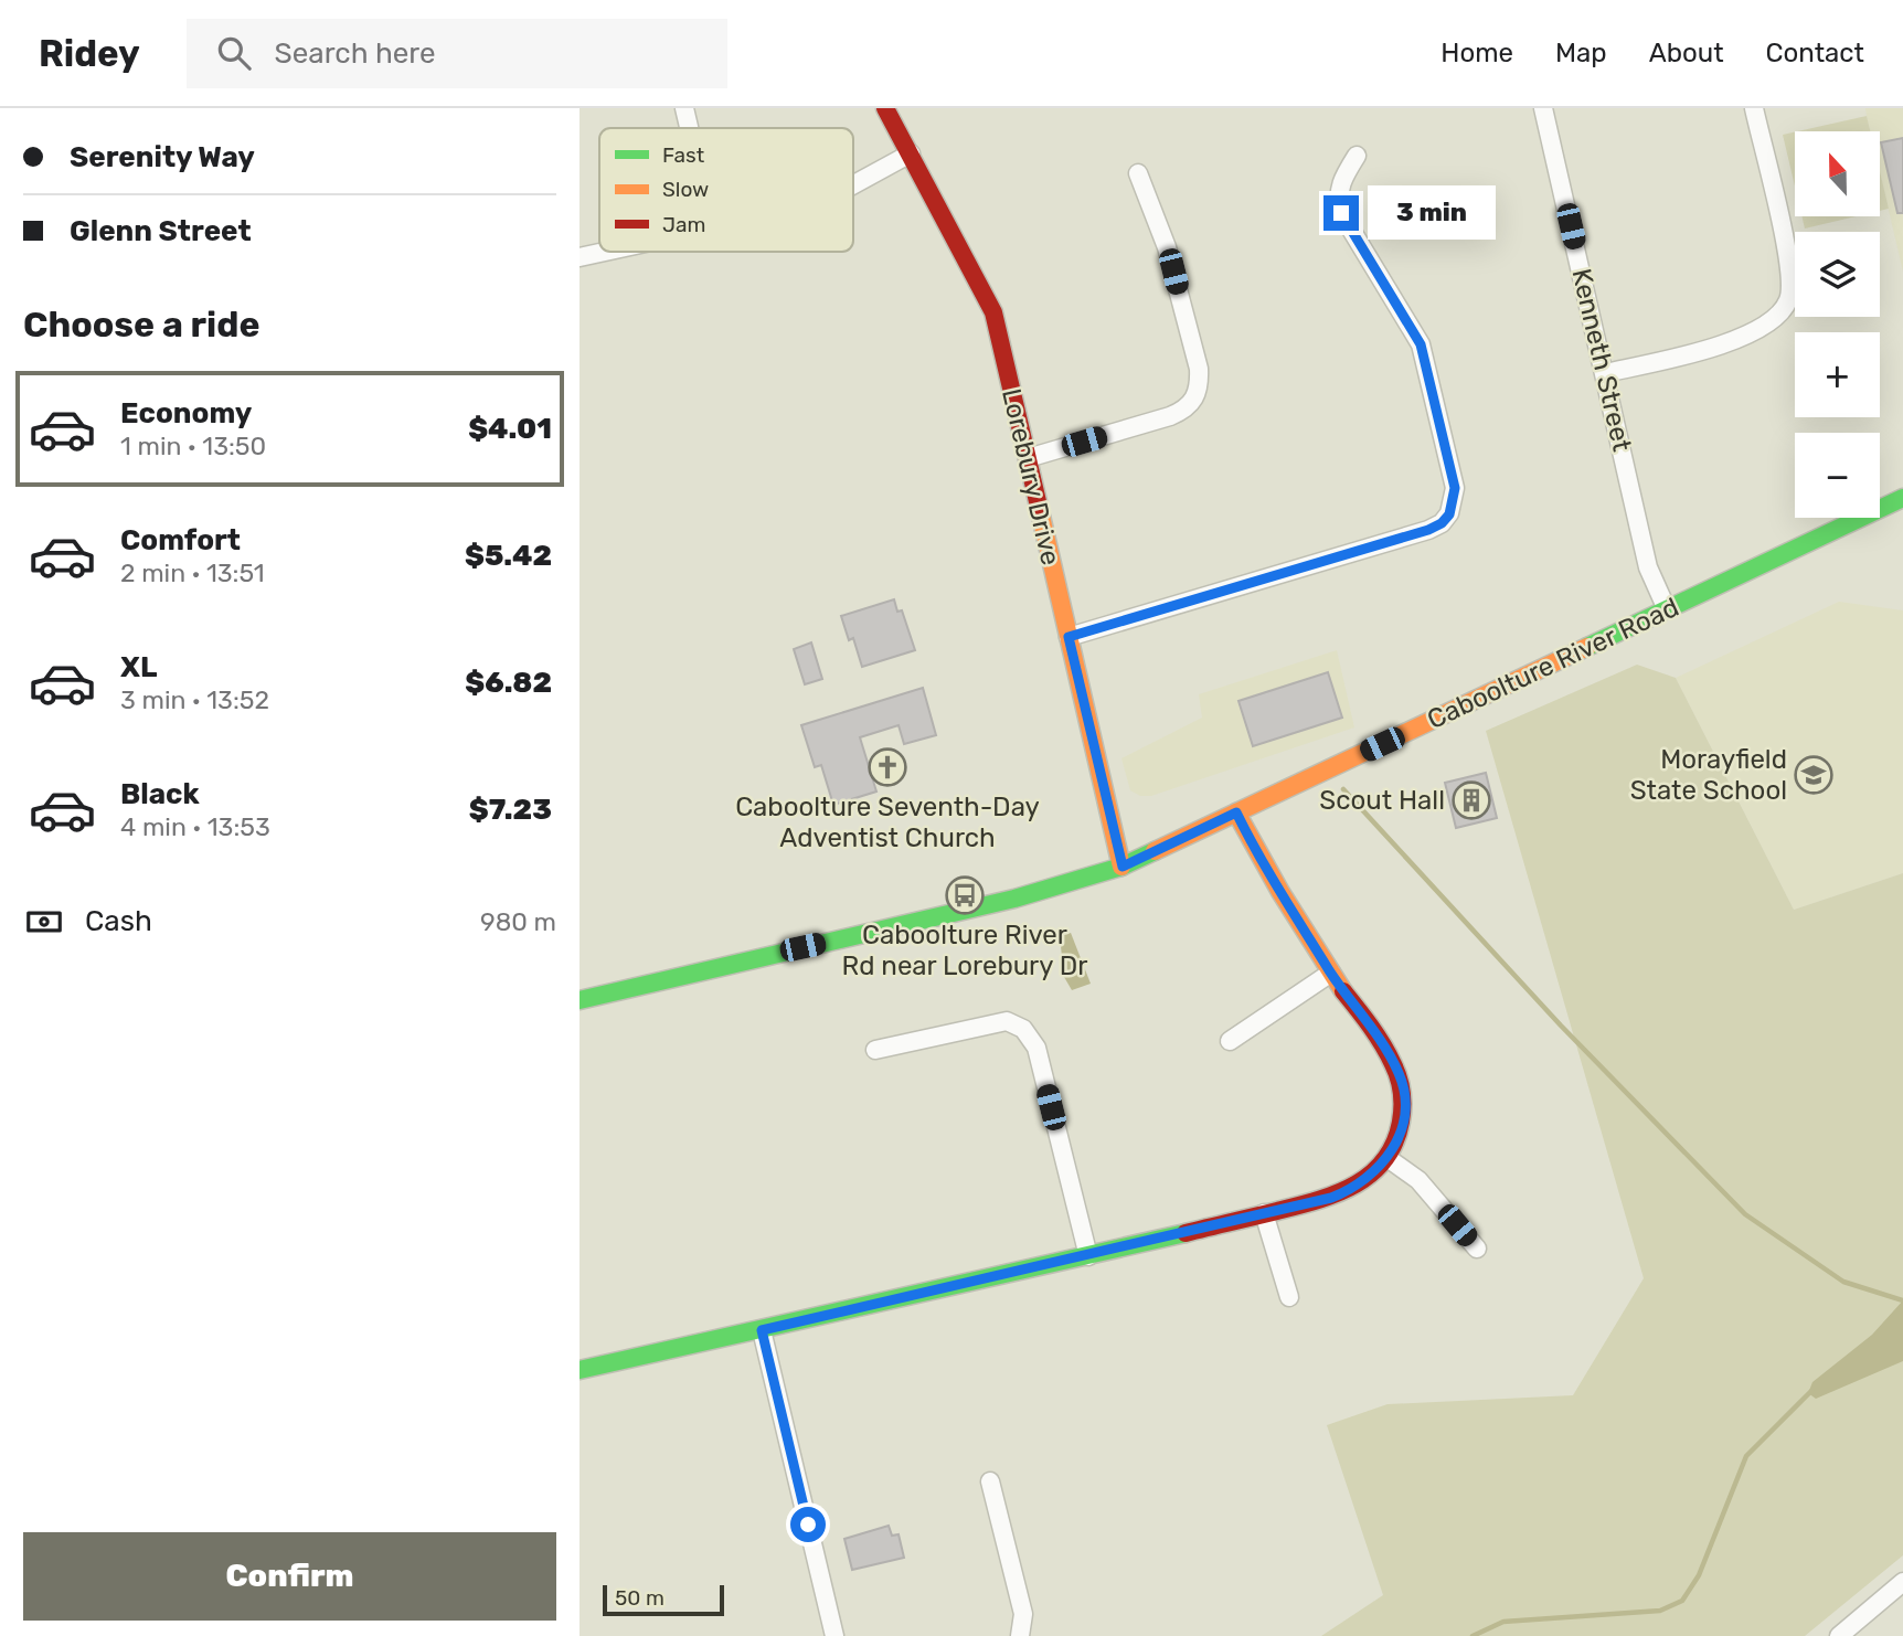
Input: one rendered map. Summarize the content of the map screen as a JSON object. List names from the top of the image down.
{
  "streets": {
    "street": ["Kenneth Street", "Lorebury Drive", "Caboolture River Road"]
  },
  "crossings": [
    ["Kenneth Street", "Caboolture River Road"],
    ["Lorebury Drive", "Caboolture River Road"]
  ],
  "places": {
    "church": ["Caboolture Seventh-Day Adventist Church"],
    "school or university": ["Morayfield State School"],
    "building": ["Scout Hall"],
    "bus stop": ["Caboolture River Rd near Lorebury Dr"]
  },
  "legend": ["Fast", "Slow", "Jam"],
  "scale_bar": "50 m",
  "north": "top",
  "page": {
    "header": "Ridey",
    "search": "Search here",
    "nav": [
      "Home",
      "Map",
      "About",
      "Contact"
    ],
    "banner": ["Serenity Way", "Glenn Street"],
    "map_buttons": ["+", "−"],
    "bubble": "3 min",
    "heading": "Choose a ride",
    "list": [
      {
        "name": "Economy",
        "note": "1 min · 13:50",
        "value": "$4.01"
      },
      {
        "name": "Comfort",
        "note": "2 min · 13:51",
        "value": "$5.42"
      },
      {
        "name": "XL",
        "note": "3 min · 13:52",
        "value": "$6.82"
      },
      {
        "name": "Black",
        "note": "4 min · 13:53",
        "value": "$7.23"
      }
    ],
    "pay": ["Cash", "980 m"],
    "buttons": "Confirm",
    "scale": "50 m"
  }
}
